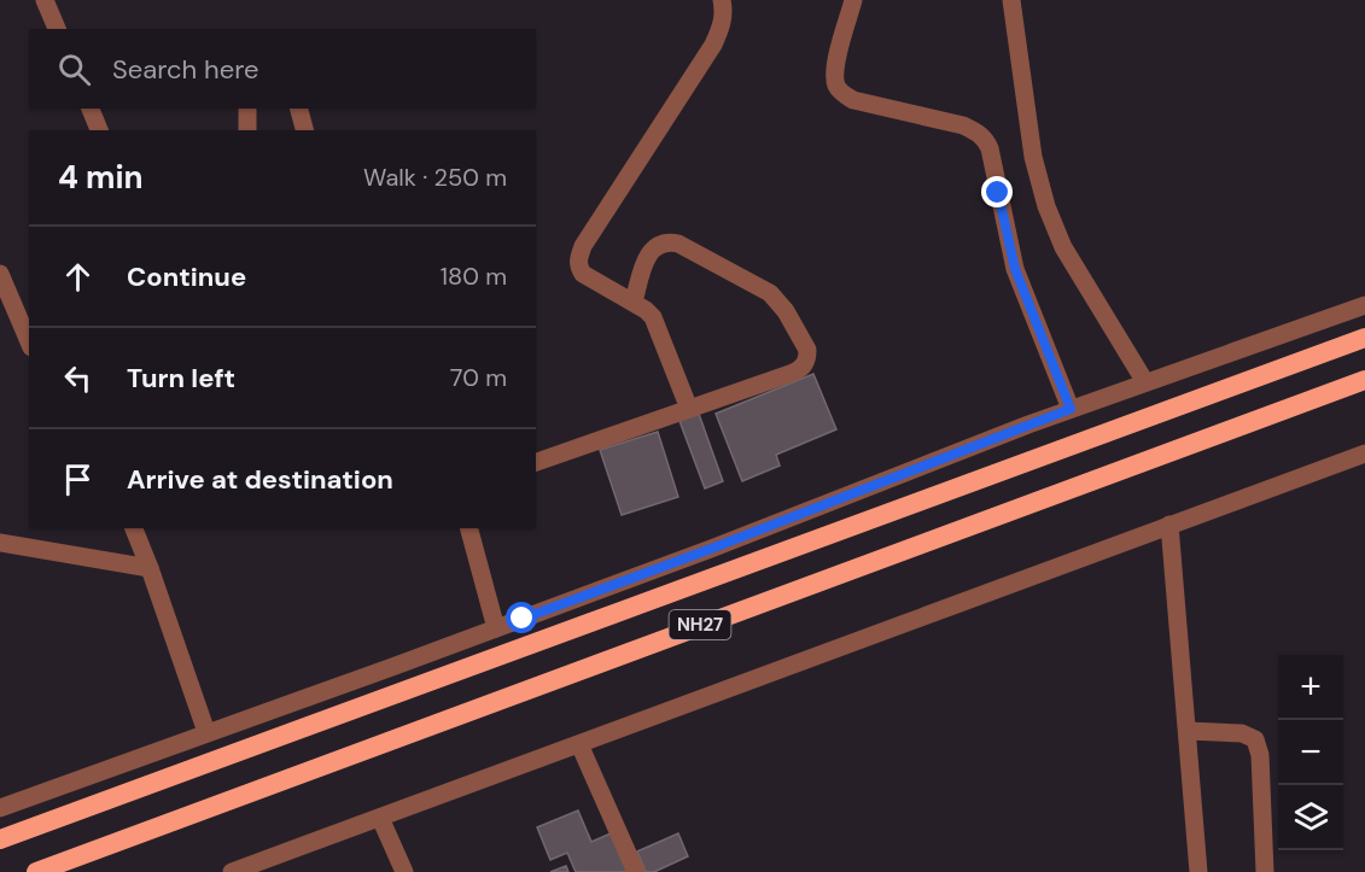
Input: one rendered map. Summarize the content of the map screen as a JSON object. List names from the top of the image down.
{
  "streets": {
    "highway": ["NH27"]
  },
  "page": {
    "search": "Search here",
    "heading": ["4 min", "Walk · 250 m"],
    "list": [
      ["Continue", "180 m"],
      ["Turn left", "70 m"],
      "Arrive at destination"
    ],
    "map_buttons": ["+", "−"]
  }
}
